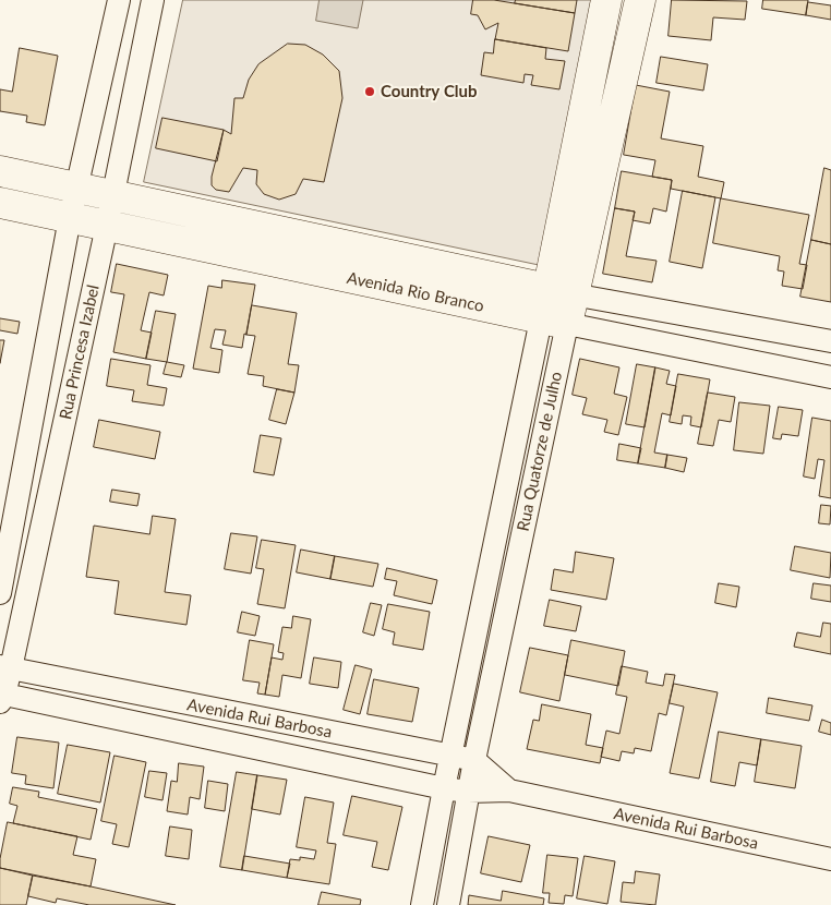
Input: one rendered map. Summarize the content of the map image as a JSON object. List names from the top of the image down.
{
  "streets": {
    "street": [
      "Avenida Rio Branco",
      "Rua Princesa Izabel",
      "Rua Quatorze de Julho",
      "Avenida Rui Barbosa"
    ]
  },
  "crossings": [
    ["Avenida Rio Branco", "Rua Princesa Izabel"],
    ["Avenida Rio Branco", "Rua Quatorze de Julho"],
    ["Rua Princesa Izabel", "Avenida Rui Barbosa"],
    ["Rua Quatorze de Julho", "Avenida Rui Barbosa"]
  ],
  "places": ["Country Club"]
}
